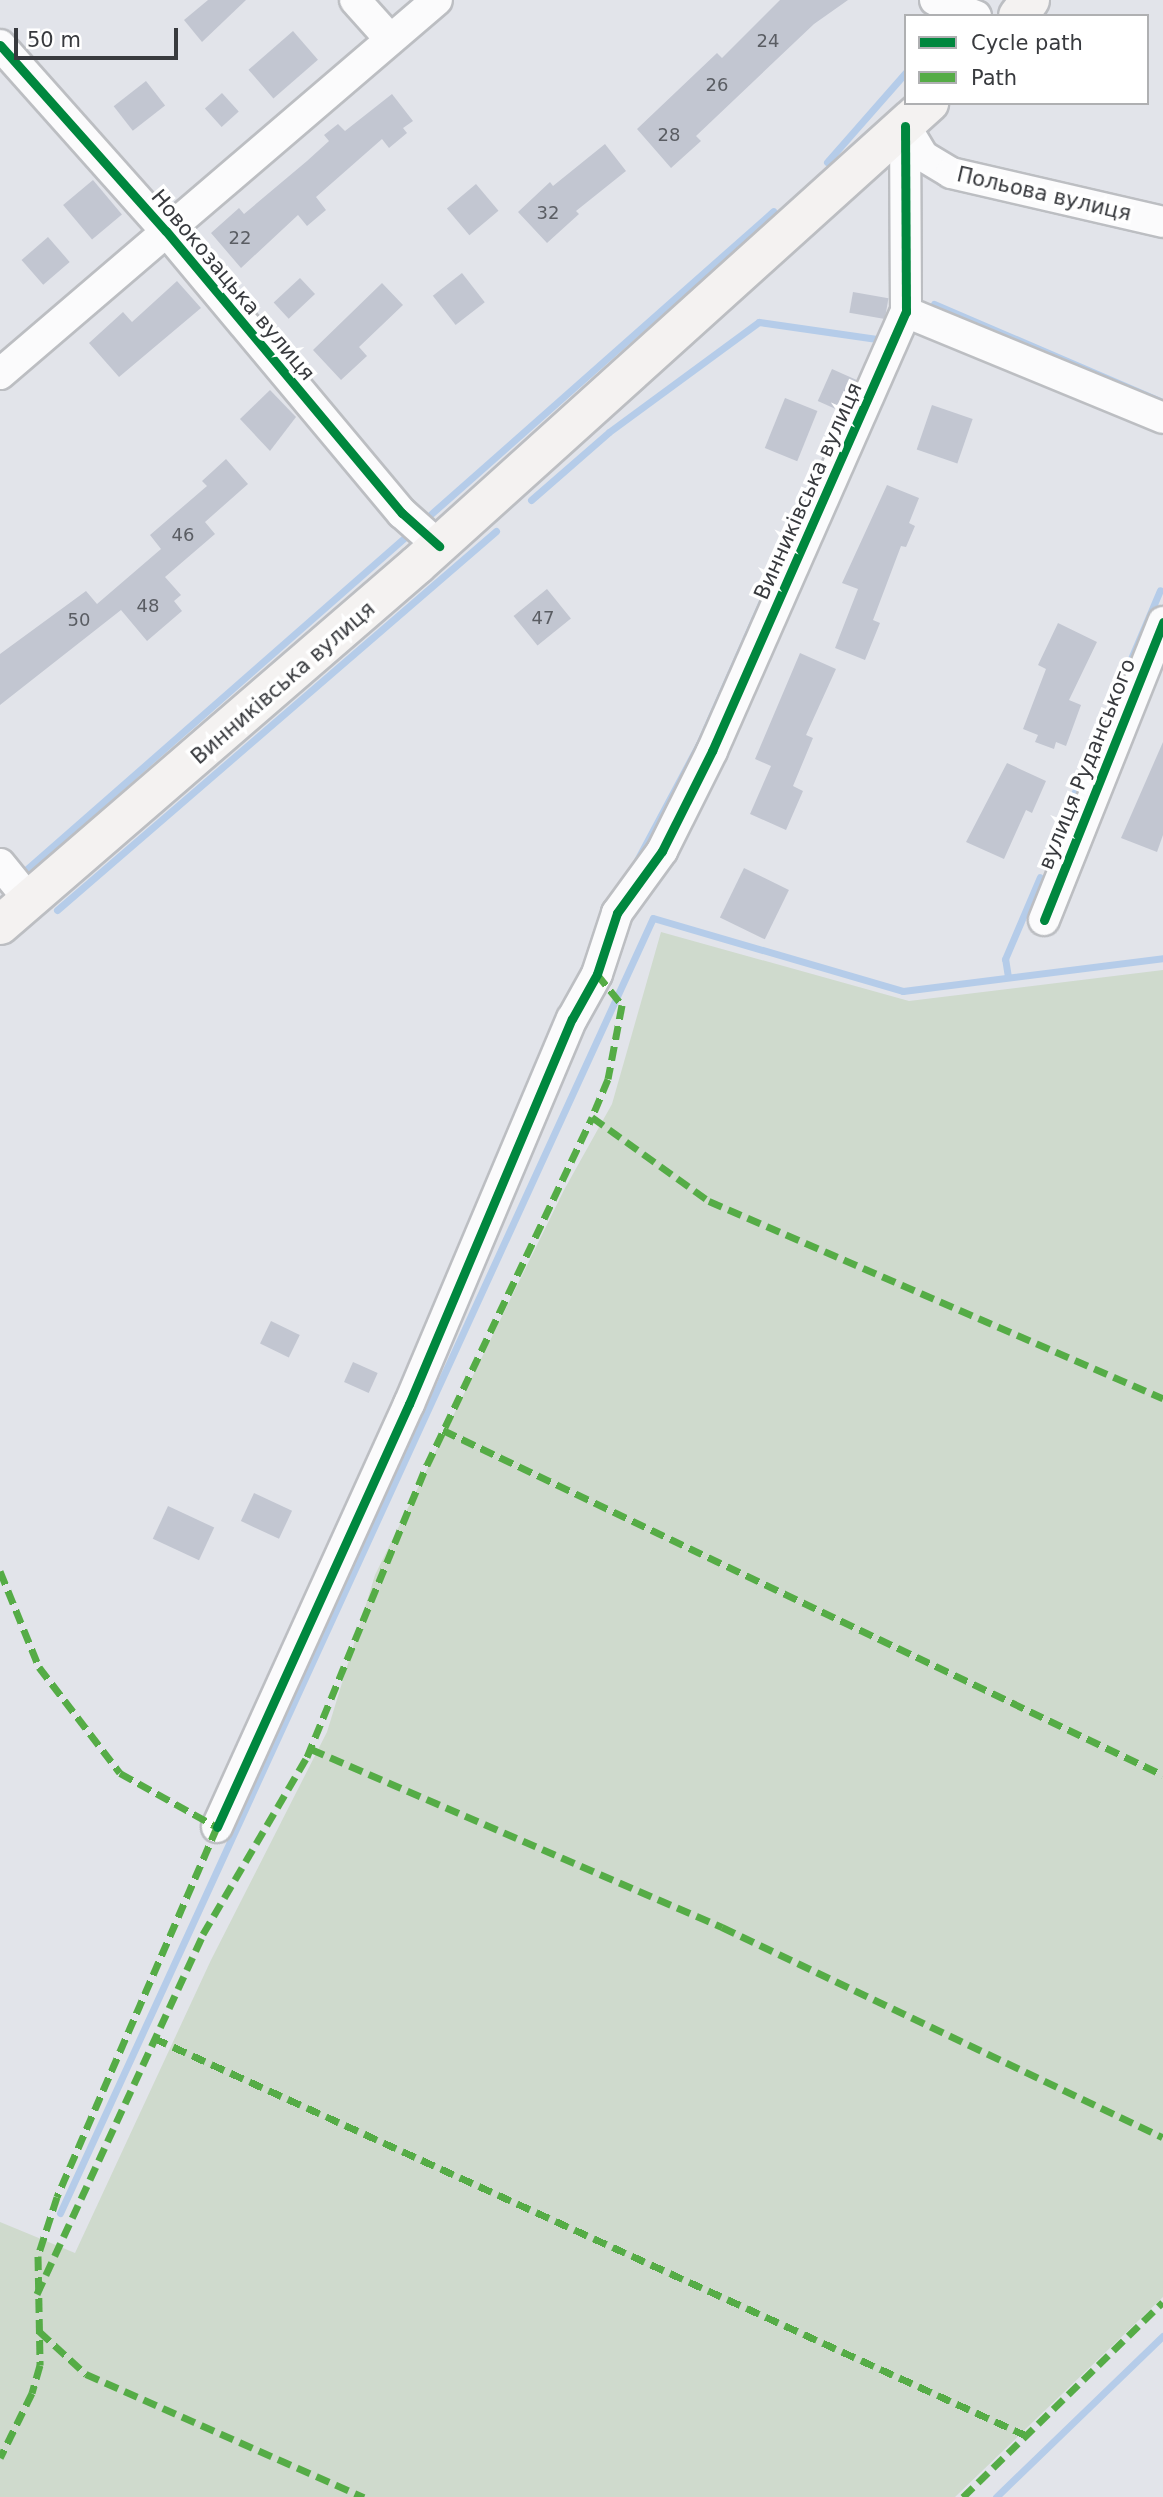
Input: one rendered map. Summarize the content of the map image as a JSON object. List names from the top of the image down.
{
  "streets": {
    "main road": ["Винниківська вулиця"],
    "street": ["Польова вулиця", "Новокозацька вулиця", "вулиця Руданського"]
  },
  "crossings": [
    ["Польова вулиця", "Винниківська вулиця"],
    ["Новокозацька вулиця", "Винниківська вулиця"]
  ],
  "house_numbers": [
    "24",
    "26",
    "28",
    "32",
    "22",
    "46",
    "48",
    "47",
    "50"
  ],
  "legend": ["Cycle path", "Path"],
  "scale_bar": "50 m"
}
